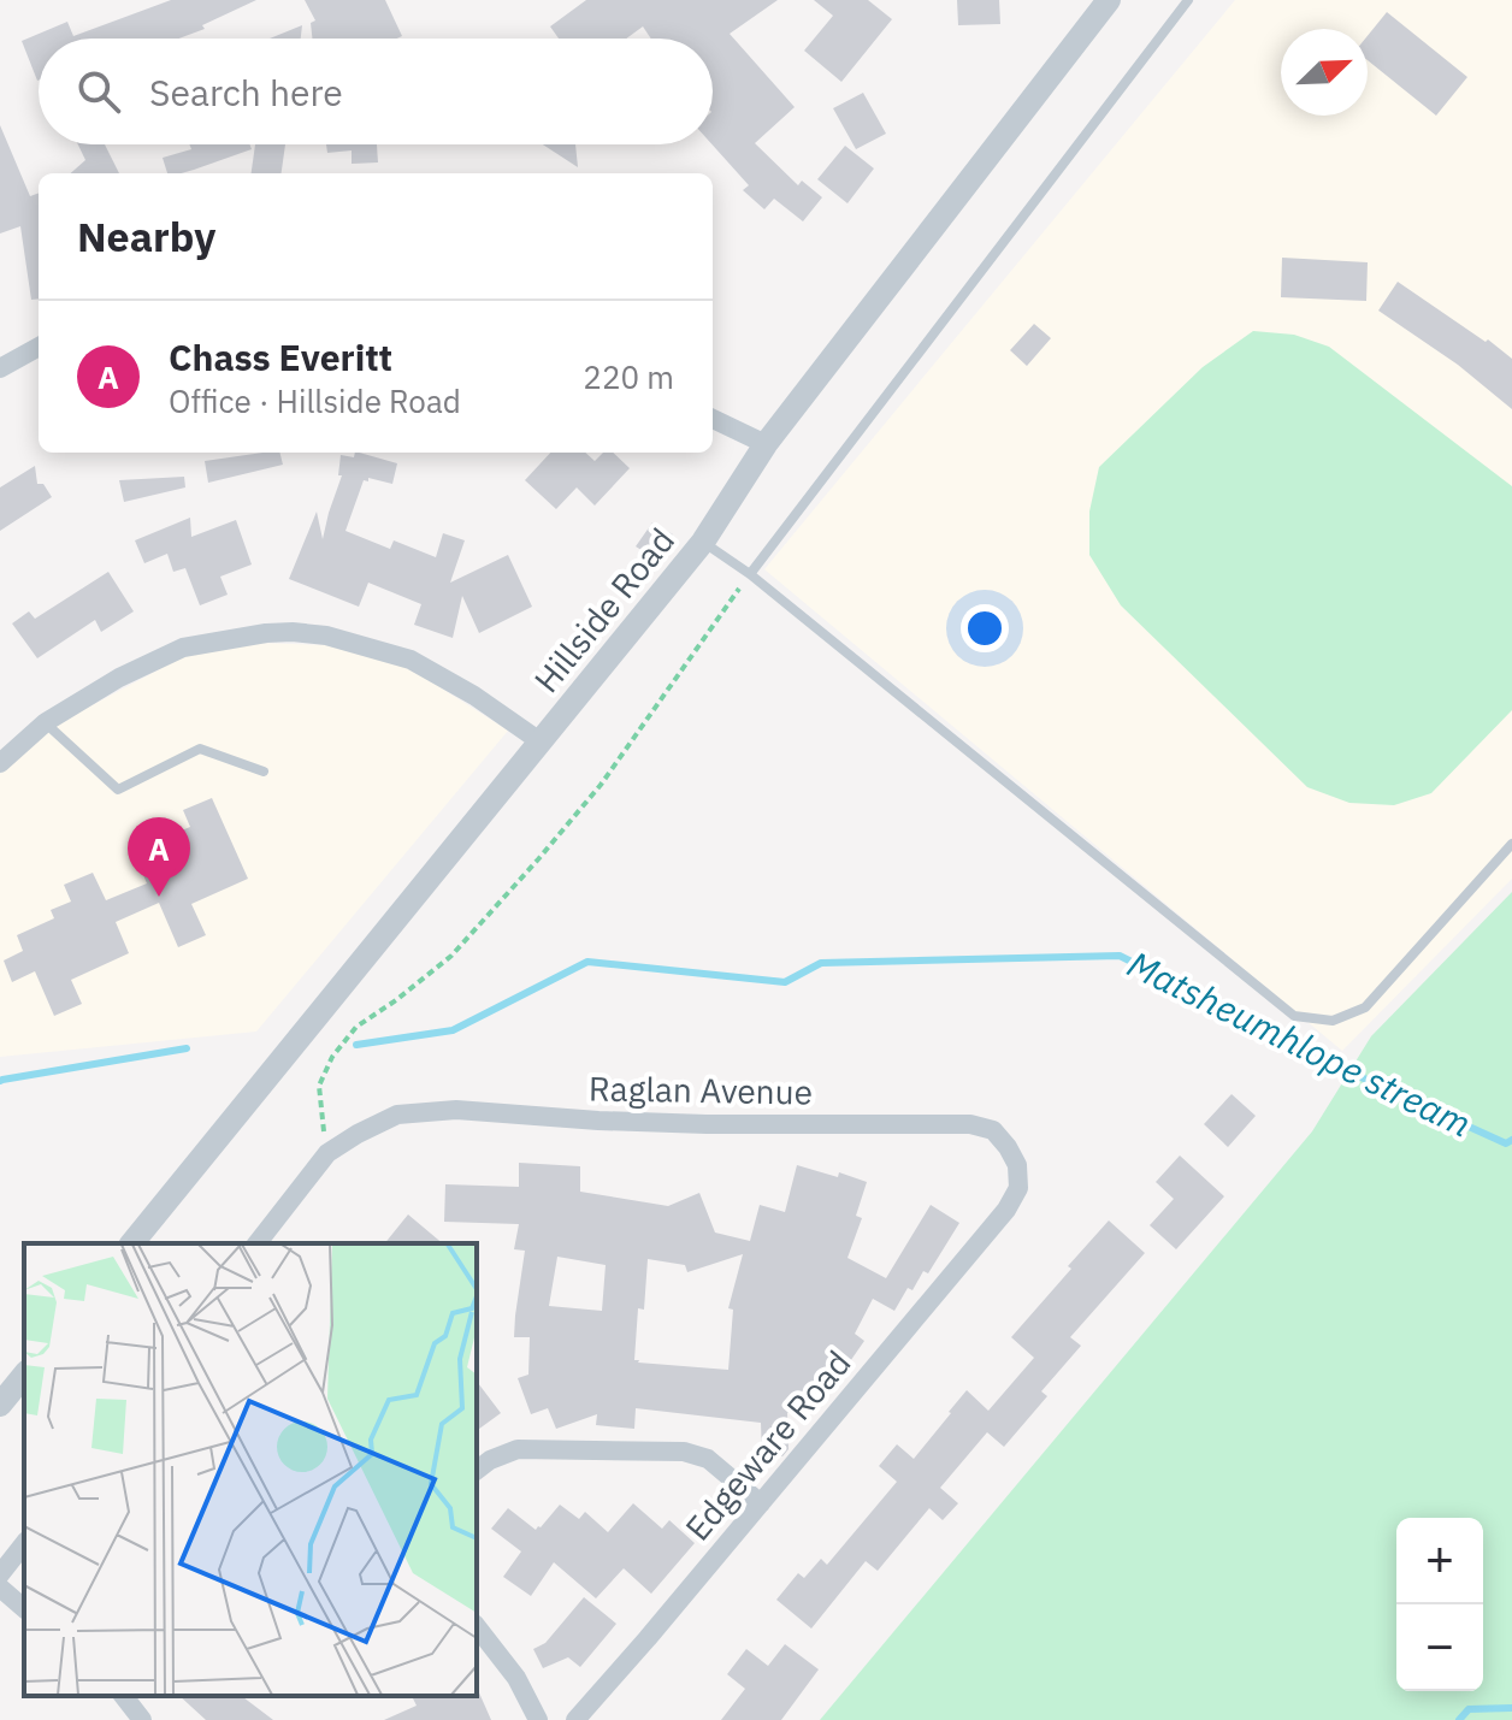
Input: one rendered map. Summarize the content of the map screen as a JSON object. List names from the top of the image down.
{
  "streets": {
    "street": ["Hillside Road", "Raglan Avenue", "Edgeware Road"]
  },
  "crossings": [
    ["Raglan Avenue", "Edgeware Road"]
  ],
  "water": ["Matsheumhlope stream"],
  "north": "top right",
  "page": {
    "search": "Search here",
    "heading": "Nearby",
    "list": [
      {
        "mark": "A",
        "name": "Chass Everitt",
        "note": "Office · Hillside Road",
        "value": "220 m"
      }
    ],
    "pins": "A",
    "map_buttons": ["+", "−"]
  }
}
